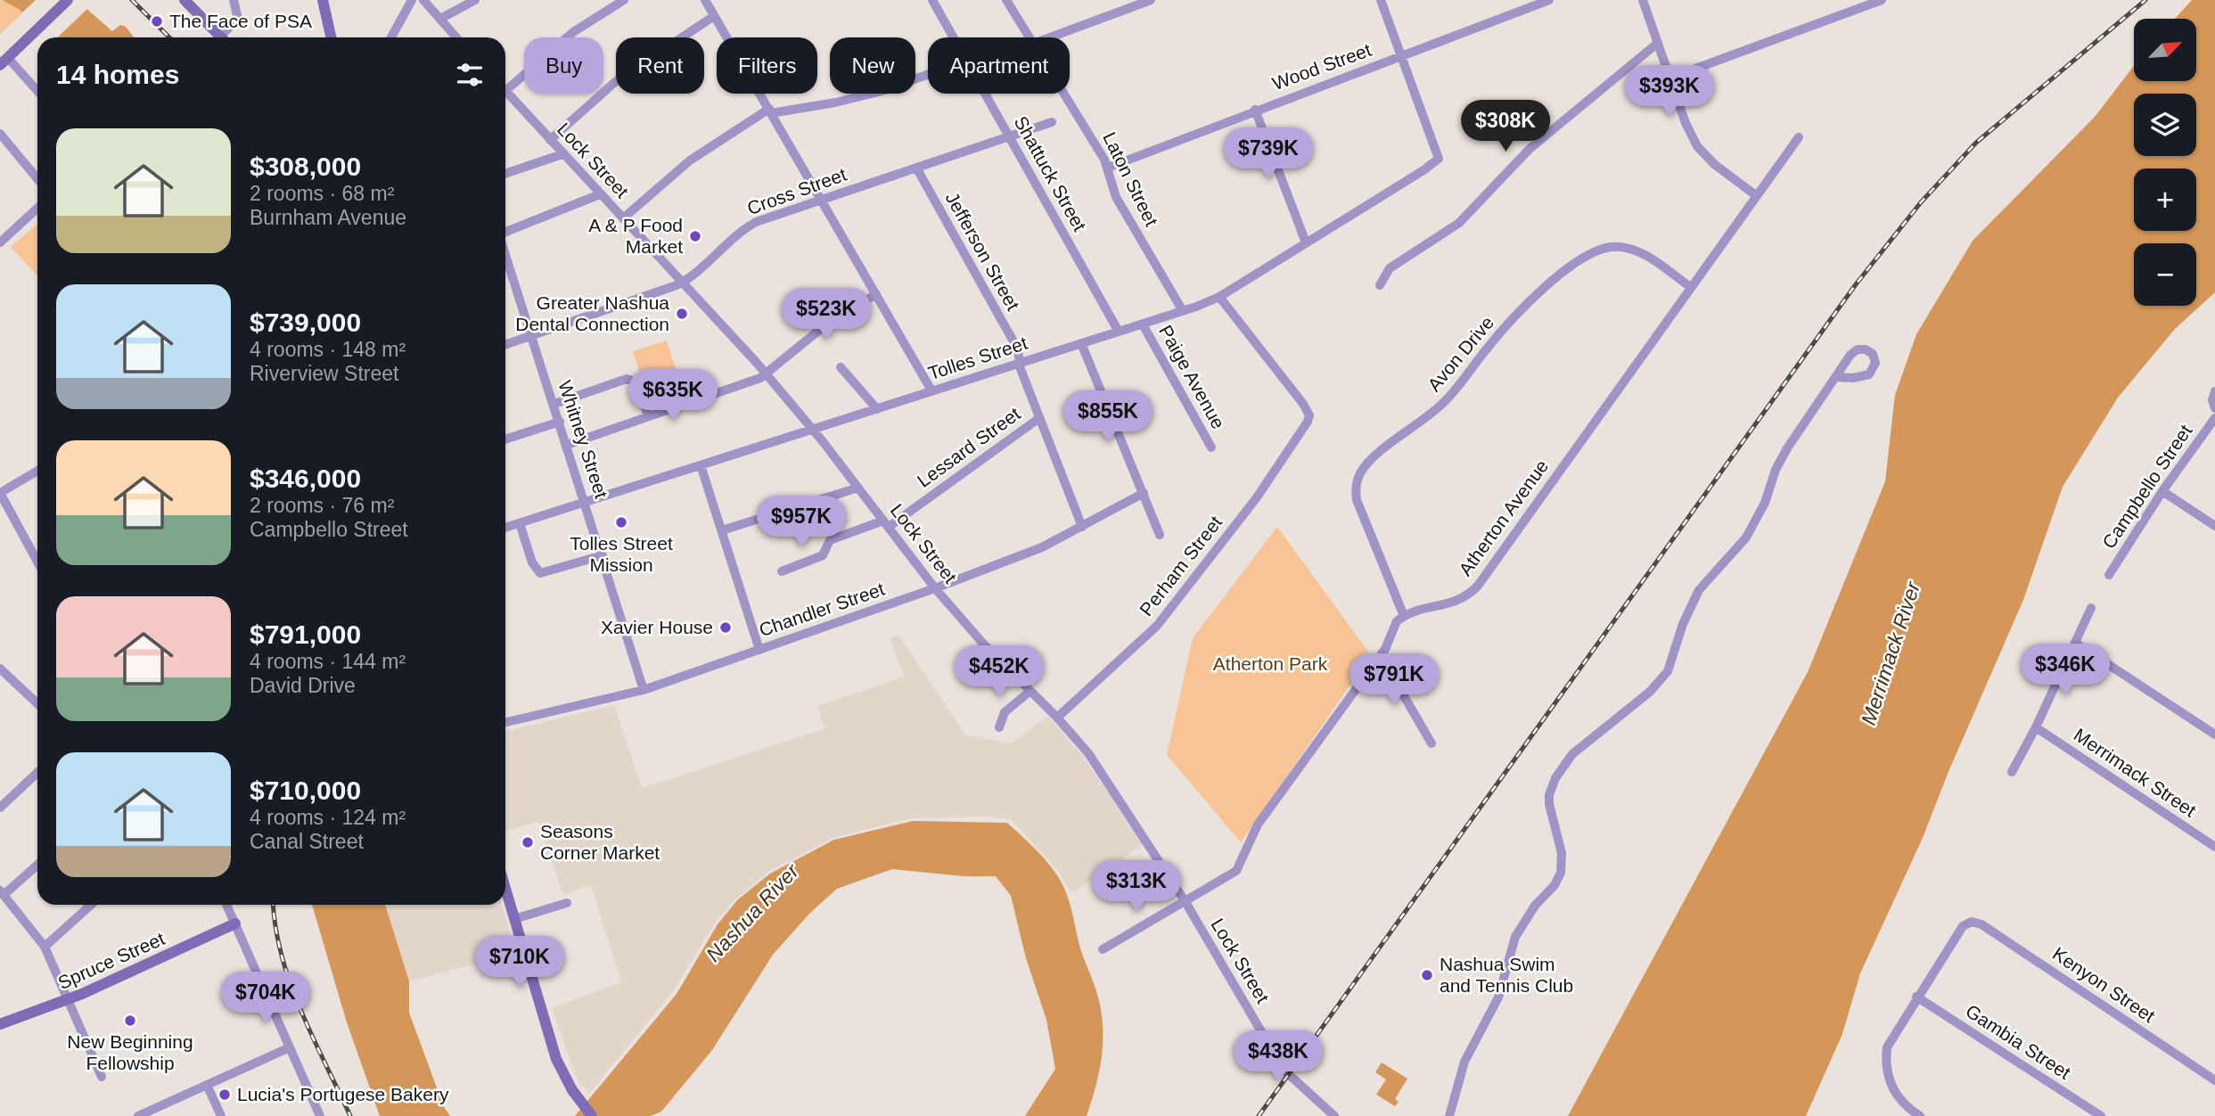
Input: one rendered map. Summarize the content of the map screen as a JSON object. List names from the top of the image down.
{
  "streets": {
    "street": [
      "Wood Street",
      "Lock Street",
      "Shattuck Street",
      "Laton Street",
      "Cross Street",
      "Jefferson Street",
      "Avon Drive",
      "Tolles Street",
      "Paige Avenue",
      "Whitney Street",
      "Lessard Street",
      "Campbello Street",
      "Atherton Avenue",
      "Perham Street",
      "Chandler Street",
      "Merrimack Street",
      "Spruce Street",
      "Kenyon Street",
      "Gambia Street"
    ]
  },
  "crossings": [
    ["Wood Street", "Laton Street"],
    ["Wood Street", "Tolles Street"],
    ["Lock Street", "Cross Street"],
    ["Lock Street", "Tolles Street"],
    ["Lock Street", "Lessard Street"],
    ["Lock Street", "Perham Street"],
    ["Lock Street", "Chandler Street"],
    ["Shattuck Street", "Cross Street"],
    ["Shattuck Street", "Tolles Street"],
    ["Laton Street", "Tolles Street"],
    ["Cross Street", "Jefferson Street"],
    ["Cross Street", "Whitney Street"],
    ["Jefferson Street", "Tolles Street"],
    ["Jefferson Street", "Lessard Street"],
    ["Jefferson Street", "Chandler Street"],
    ["Avon Drive", "Atherton Avenue"],
    ["Tolles Street", "Paige Avenue"],
    ["Tolles Street", "Whitney Street"],
    ["Tolles Street", "Perham Street"],
    ["Whitney Street", "Chandler Street"],
    ["Kenyon Street", "Gambia Street"]
  ],
  "water": ["Merrimack River", "Nashua River"],
  "parks": ["Atherton Park"],
  "places": [
    "The Face of PSA",
    "A & P Food Market",
    "Greater Nashua Dental Connection",
    "Tolles Street Mission",
    "Xavier House",
    "Seasons Corner Market",
    "Nashua Swim and Tennis Club",
    "New Beginning Fellowship",
    "Lucia's Portugese Bakery"
  ],
  "north": "top right",
  "page": {
    "map_buttons": ["+", "−"],
    "chip": [
      "Buy",
      "Rent",
      "Filters",
      "New",
      "Apartment"
    ],
    "heading": "14 homes",
    "price": [
      "$393K",
      "$308K",
      "$739K",
      "$523K",
      "$635K",
      "$855K",
      "$957K",
      "$346K",
      "$452K",
      "$791K",
      "$313K",
      "$710K",
      "$704K",
      "$438K"
    ],
    "list": [
      {
        "name": "$308,000",
        "note": "2 rooms · 68 m² · Burnham Avenue"
      },
      {
        "name": "$739,000",
        "note": "4 rooms · 148 m² · Riverview Street"
      },
      {
        "name": "$346,000",
        "note": "2 rooms · 76 m² · Campbello Street"
      },
      {
        "name": "$791,000",
        "note": "4 rooms · 144 m² · David Drive"
      },
      {
        "name": "$710,000",
        "note": "4 rooms · 124 m² · Canal Street"
      }
    ]
  }
}
